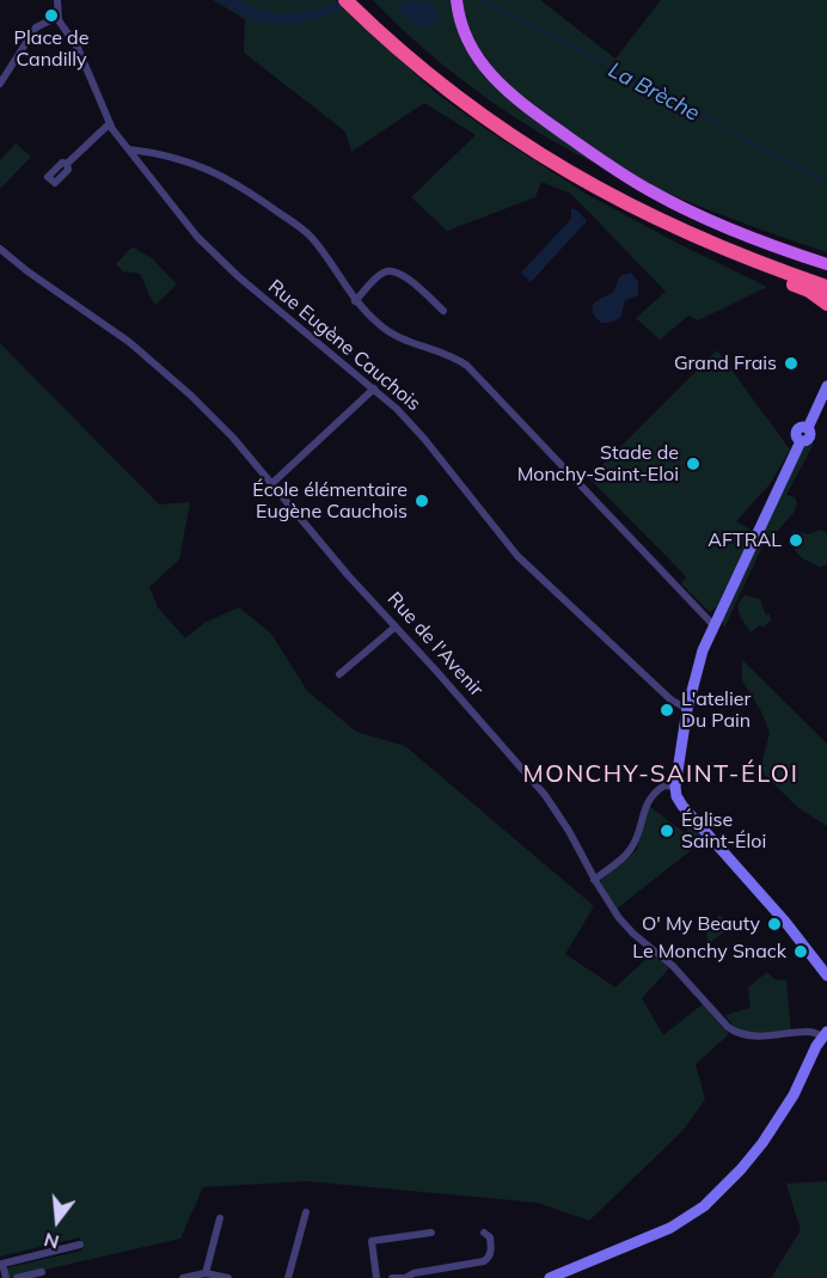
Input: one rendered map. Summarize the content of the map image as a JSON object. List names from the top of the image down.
{
  "streets": {
    "street": ["Rue Eugène Cauchois", "Rue de l'Avenir"]
  },
  "districts": ["MONCHY-SAINT-ÉLOI"],
  "water": ["La Brèche"],
  "places": [
    "Place de Candilly",
    "Grand Frais",
    "Stade de Monchy-Saint-Eloi",
    "École élémentaire Eugène Cauchois",
    "AFTRAL",
    "L'atelier Du Pain",
    "Église Saint-Éloi",
    "O' My Beauty",
    "Le Monchy Snack"
  ],
  "north": "bottom"
}
